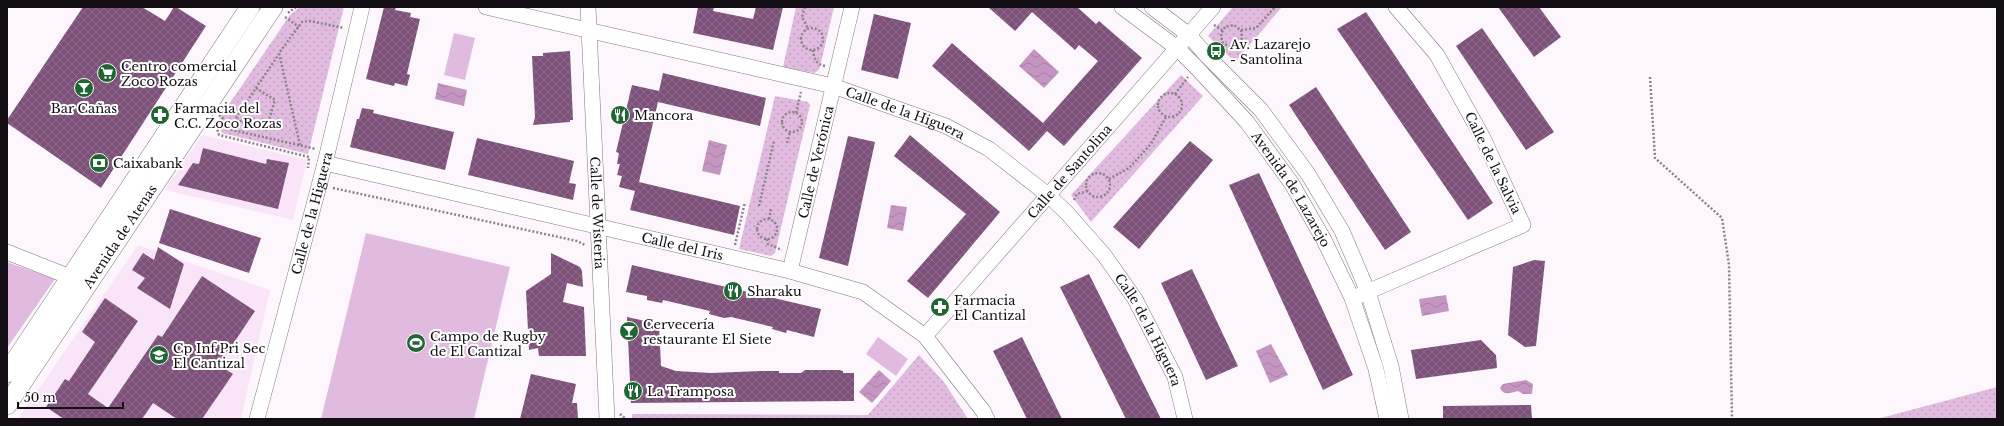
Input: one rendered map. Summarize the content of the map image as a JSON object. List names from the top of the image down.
{
  "streets": {
    "main road": ["Avenida de Atenas"],
    "street": [
      "Calle de la Higuera",
      "Calle de Verónica",
      "Calle de la Salvia",
      "Calle de Santolina",
      "Avenida de Lazarejo",
      "Calle de Wisteria",
      "Calle del Iris"
    ]
  },
  "crossings": [
    ["Calle de la Higuera", "Calle de Verónica"],
    ["Calle de la Higuera", "Calle de Santolina"],
    ["Calle de la Higuera", "Calle de Wisteria"],
    ["Calle de la Higuera", "Calle del Iris"],
    ["Calle de Verónica", "Calle del Iris"],
    ["Calle de la Salvia", "Avenida de Lazarejo"],
    ["Calle de Santolina", "Avenida de Lazarejo"],
    ["Calle de Santolina", "Calle del Iris"],
    ["Calle de Wisteria", "Calle del Iris"]
  ],
  "places": {
    "bus stop": ["Av. Lazarejo - Santolina"],
    "supermarket": ["Centro comercial Zoco Rozas"],
    "bar": ["Bar Cañas", "Cervecería restaurante El Siete"],
    "pharmacy": ["Farmacia del C.C. Zoco Rozas", "Farmacia El Cantizal"],
    "restaurant": ["Mancora", "Sharaku", "La Tramposa"],
    "bank": ["Caixabank"],
    "sports": ["Campo de Rugby de El Cantizal"],
    "school or university": ["Cp Inf Pri Sec El Cantizal"]
  },
  "scale_bar": "50 m"
}
